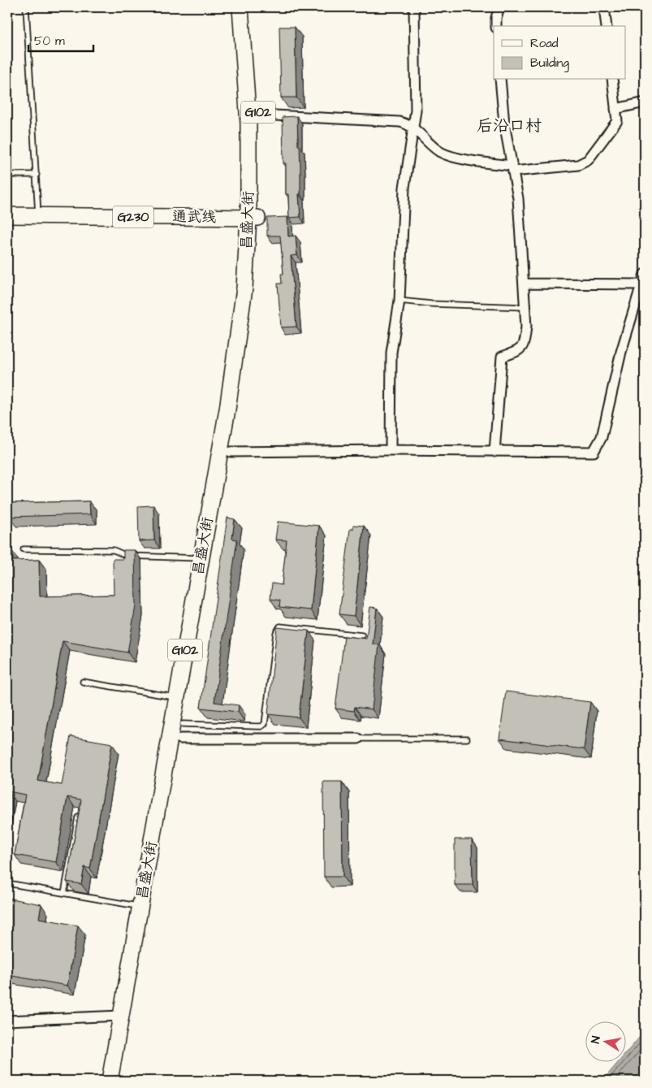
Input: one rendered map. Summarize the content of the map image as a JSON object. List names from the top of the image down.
{
  "streets": {
    "highway": [
      "G102",
      "G230",
      "通武线",
      "昌盛大街"
    ]
  },
  "crossings": [
    ["通武线", "昌盛大街"]
  ],
  "districts": ["后沿口村"],
  "legend": ["Road", "Building"],
  "scale_bar": "50 m",
  "north": "left"
}
